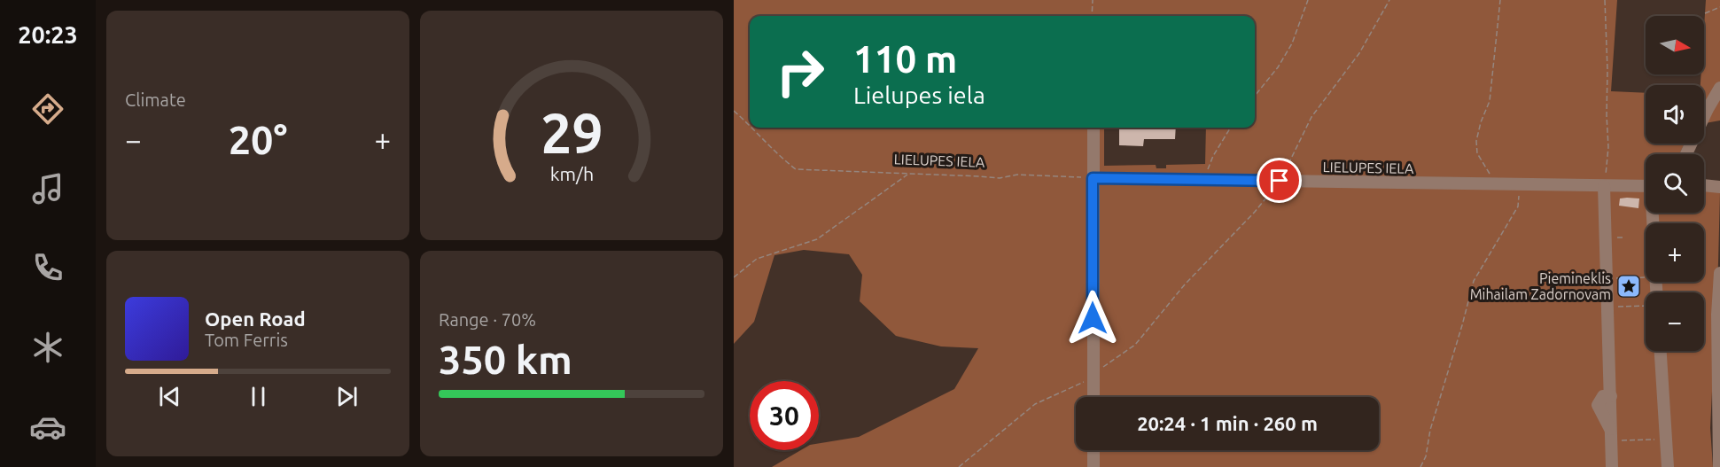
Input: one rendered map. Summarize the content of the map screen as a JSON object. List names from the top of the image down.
{
  "streets": {
    "street": ["LIELUPES IELA"]
  },
  "places": {
    "place": ["Piemineklis Mihailam Zadornovam"]
  },
  "north": "right",
  "page": {
    "tabs": "20:23",
    "tile": [
      "Climate",
      ["Range · 70%", "350 km"]
    ],
    "map_buttons": ["+", "−"],
    "turn": ["110 m", "Lielupes iela"],
    "heat": ["−", "20°", "+"],
    "song": ["Open Road", "Tom Ferris"],
    "limit": "30",
    "trip": "20:24 · 1 min · 260 m",
    "gauge": ["29", "km/h"]
  }
}
